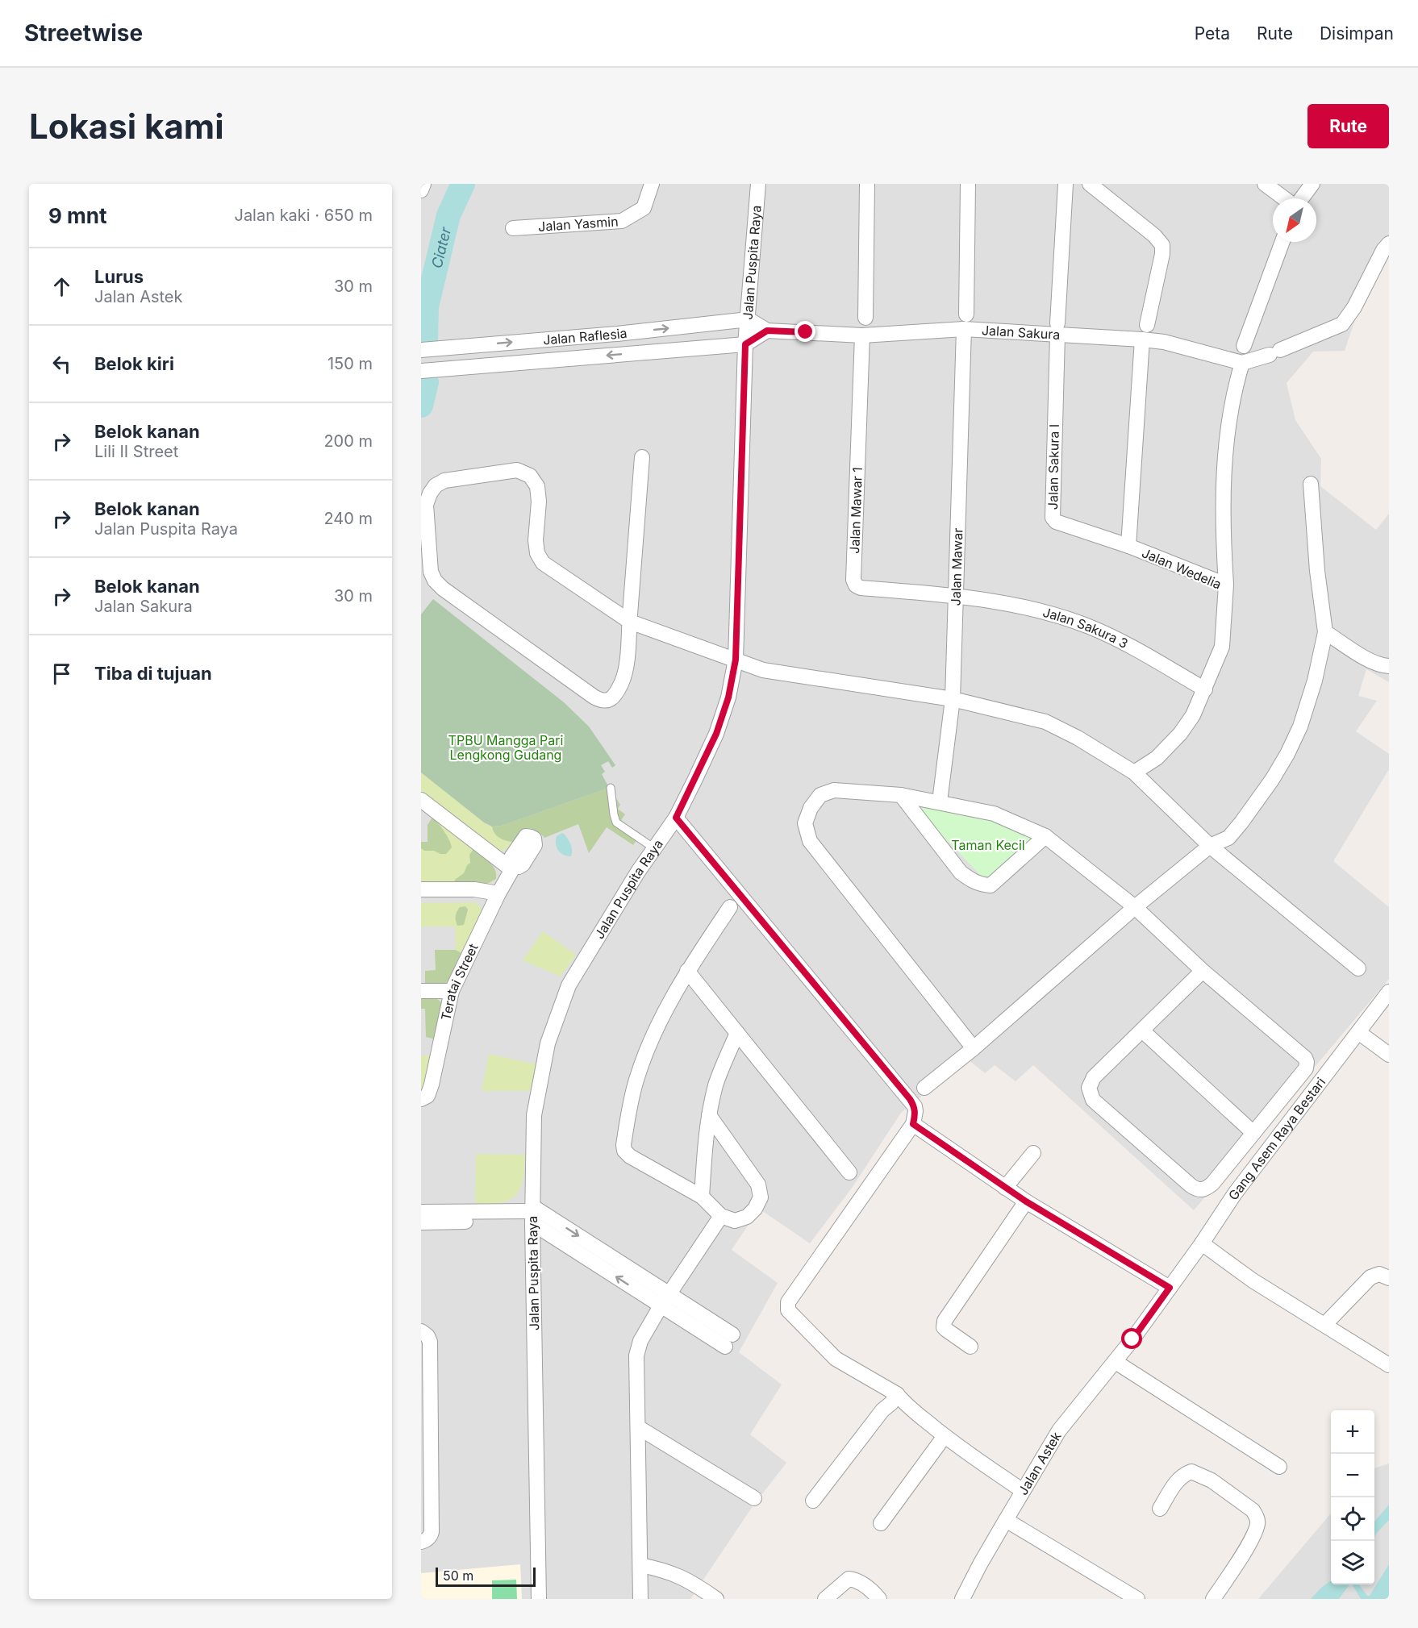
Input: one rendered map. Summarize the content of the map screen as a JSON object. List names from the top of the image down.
{
  "streets": {
    "street": [
      "Jalan Yasmin",
      "Jalan Puspita Raya",
      "Jalan Sakura",
      "Jalan Raflesia",
      "Jalan Sakura I",
      "Jalan Mawar 1",
      "Jalan Mawar",
      "Jalan Wedelia",
      "Jalan Sakura 3",
      "Teratai Street",
      "Gang Asem Raya Bestari",
      "Jalan Astek"
    ]
  },
  "crossings": [
    ["Jalan Puspita Raya", "Jalan Sakura"],
    ["Jalan Puspita Raya", "Jalan Raflesia"],
    ["Jalan Sakura", "Jalan Raflesia"],
    ["Jalan Sakura", "Jalan Sakura I"],
    ["Jalan Sakura", "Jalan Mawar 1"],
    ["Jalan Sakura", "Jalan Mawar"],
    ["Jalan Sakura", "Jalan Wedelia"],
    ["Jalan Sakura I", "Jalan Wedelia"],
    ["Jalan Mawar 1", "Jalan Mawar"],
    ["Jalan Mawar 1", "Jalan Sakura 3"],
    ["Jalan Mawar", "Jalan Sakura 3"],
    ["Jalan Wedelia", "Jalan Sakura 3"],
    ["Gang Asem Raya Bestari", "Jalan Astek"]
  ],
  "water": ["Ciater"],
  "parks": ["TPBU Mangga Pari Lengkong Gudang", "Taman Kecil"],
  "scale_bar": "50 m",
  "north": "bottom left",
  "page": {
    "header": "Streetwise",
    "nav": ["Peta", "Rute", "Disimpan"],
    "buttons": "Rute",
    "title": "Lokasi kami",
    "heading": ["9 mnt", "Jalan kaki · 650 m"],
    "list": [
      ["Lurus", "Jalan Astek", "30 m"],
      ["Belok kiri", "150 m"],
      ["Belok kanan", "Lili II Street", "200 m"],
      ["Belok kanan", "Jalan Puspita Raya", "240 m"],
      ["Belok kanan", "Jalan Sakura", "30 m"],
      "Tiba di tujuan"
    ],
    "map_buttons": ["+", "−"],
    "scale": "50 m"
  }
}
